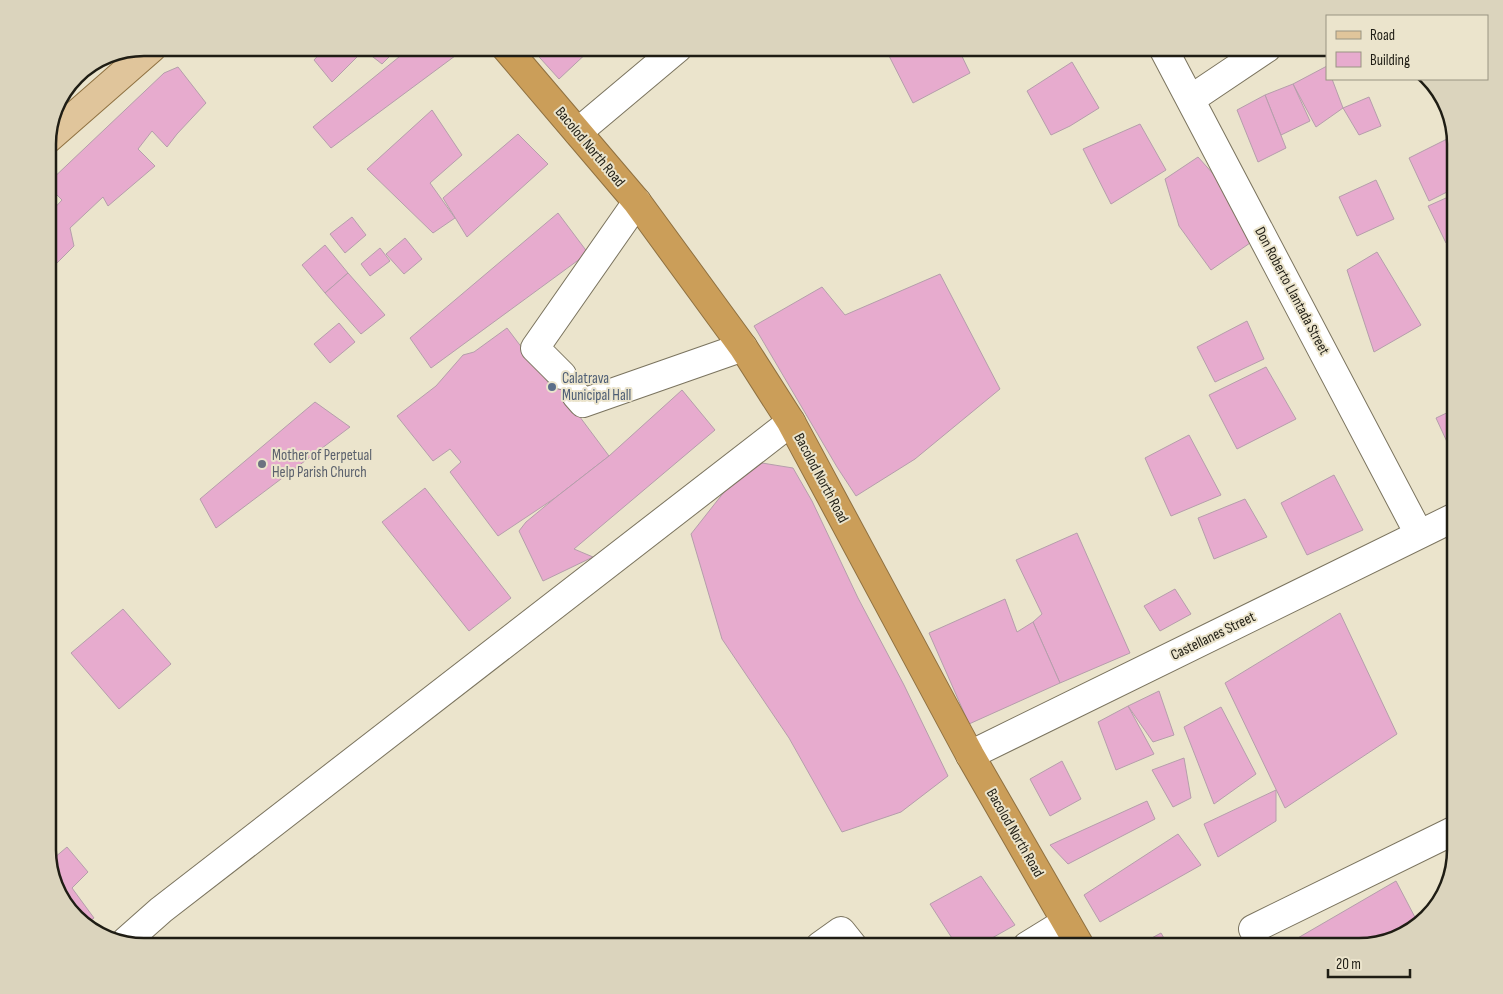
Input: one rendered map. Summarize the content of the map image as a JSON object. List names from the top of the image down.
{
  "streets": {
    "highway": ["Bacolod North Road"],
    "street": ["Don Roberto Llantada Street", "Castellanes Street"]
  },
  "crossings": [
    ["Bacolod North Road", "Castellanes Street"],
    ["Don Roberto Llantada Street", "Castellanes Street"]
  ],
  "places": ["Calatrava Municipal Hall", "Mother of Perpetual Help Parish Church"],
  "legend": ["Road", "Building"],
  "scale_bar": "20 m"
}
